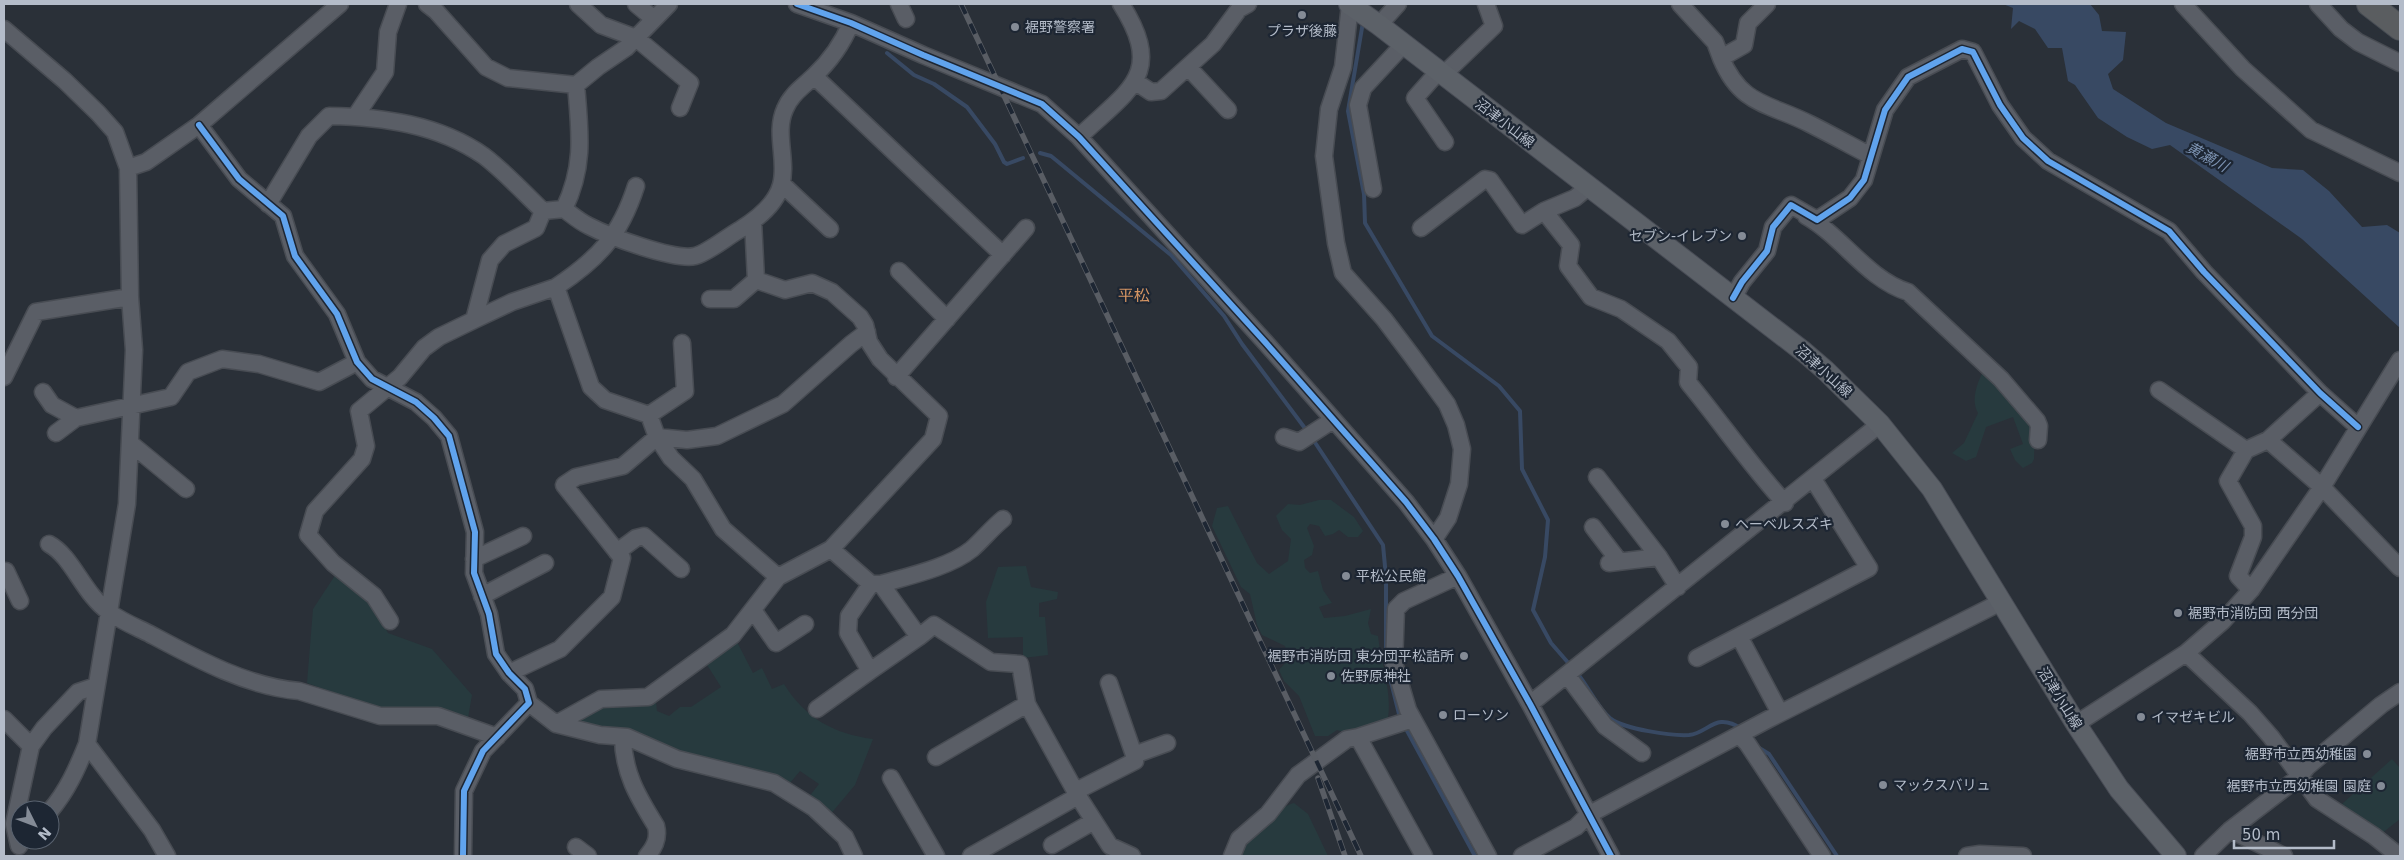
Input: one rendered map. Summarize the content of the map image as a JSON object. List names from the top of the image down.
{
  "streets": {
    "main road": ["沼津小山線"]
  },
  "districts": ["平松"],
  "water": ["黄瀬川"],
  "places": [
    "プラザ後藤",
    "裾野警察署",
    "セブン-イレブン",
    "ヘーベルスズキ",
    "平松公民館",
    "裾野市消防団 西分団",
    "裾野市消防団 東分団平松詰所",
    "佐野原神社",
    "ローソン",
    "イマゼキビル",
    "裾野市立西幼稚園",
    "マックスバリュ",
    "裾野市立西幼稚園 園庭"
  ],
  "scale_bar": "50 m",
  "north": "bottom right"
}
